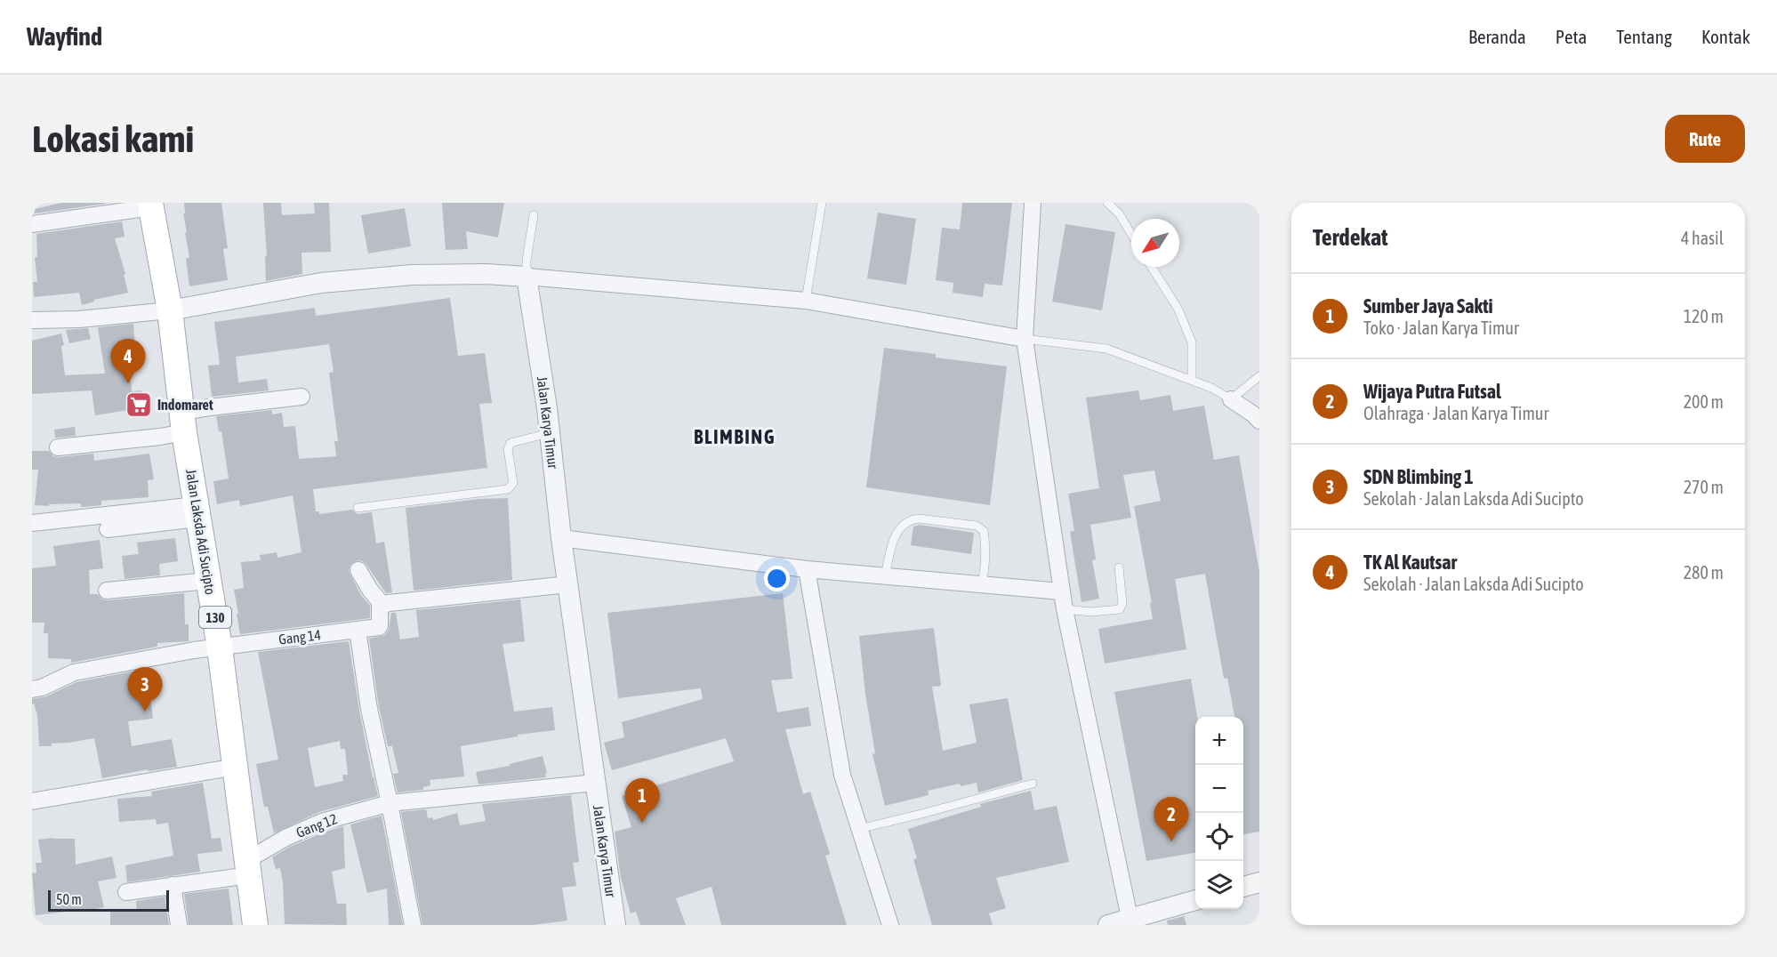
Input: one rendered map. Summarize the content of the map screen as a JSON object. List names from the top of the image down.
{
  "streets": {
    "main road": ["Jalan Laksda Adi Sucipto", "130"],
    "street": ["Jalan Karya Timur", "Gang 14", "Gang 12"]
  },
  "crossings": [
    ["Jalan Karya Timur", "Gang 12"],
    ["Jalan Laksda Adi Sucipto", "Gang 14"],
    ["Jalan Laksda Adi Sucipto", "Gang 12"]
  ],
  "districts": ["BLIMBING"],
  "places": {
    "supermarket": ["Indomaret"]
  },
  "scale_bar": "50 m",
  "north": "bottom left",
  "page": {
    "header": "Wayfind",
    "nav": [
      "Beranda",
      "Peta",
      "Tentang",
      "Kontak"
    ],
    "buttons": "Rute",
    "title": "Lokasi kami",
    "heading": ["Terdekat", "4 hasil"],
    "list": [
      {
        "mark": "1",
        "name": "Sumber Jaya Sakti",
        "note": "Toko · Jalan Karya Timur",
        "value": "120 m"
      },
      {
        "mark": "2",
        "name": "Wijaya Putra Futsal",
        "note": "Olahraga · Jalan Karya Timur",
        "value": "200 m"
      },
      {
        "mark": "3",
        "name": "SDN Blimbing 1",
        "note": "Sekolah · Jalan Laksda Adi Sucipto",
        "value": "270 m"
      },
      {
        "mark": "4",
        "name": "TK Al Kautsar",
        "note": "Sekolah · Jalan Laksda Adi Sucipto",
        "value": "280 m"
      }
    ],
    "pins": [
      "4",
      "3",
      "1",
      "2"
    ],
    "map_buttons": ["+", "−"],
    "scale": "50 m"
  }
}
